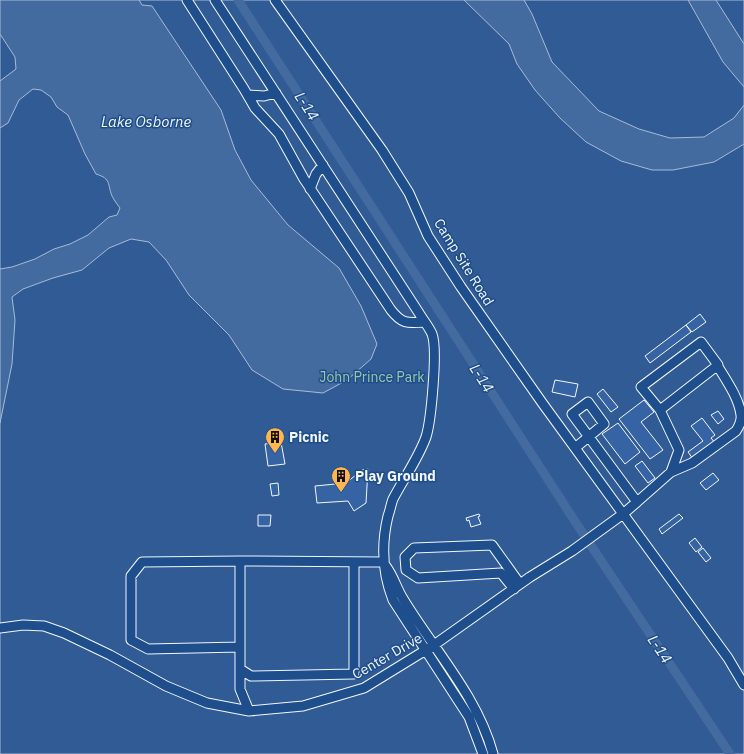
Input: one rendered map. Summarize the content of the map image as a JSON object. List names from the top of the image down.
{
  "streets": {
    "street": ["Camp Site Road", "Center Drive"]
  },
  "crossings": [
    ["Camp Site Road", "Center Drive"]
  ],
  "water": ["L-14", "Lake Osborne"],
  "parks": ["John Prince Park"],
  "places": {
    "building": ["Picnic", "Play Ground"]
  }
}
